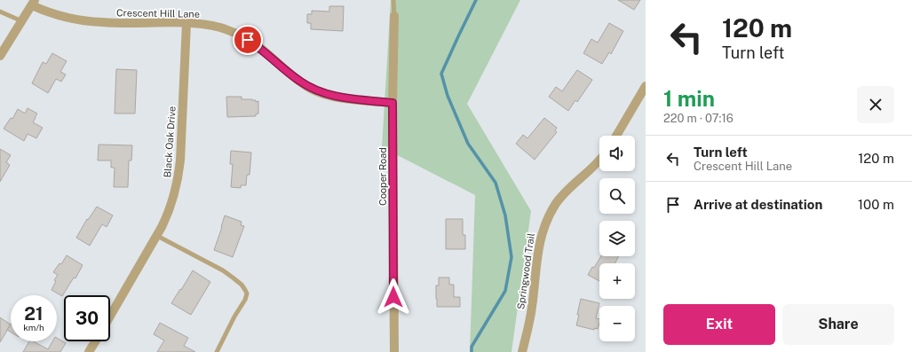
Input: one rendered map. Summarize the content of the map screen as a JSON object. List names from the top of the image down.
{
  "streets": {
    "street": [
      "Crescent Hill Lane",
      "Black Oak Drive",
      "Cooper Road",
      "Springwood Trail"
    ]
  },
  "crossings": [
    ["Crescent Hill Lane", "Black Oak Drive"],
    ["Crescent Hill Lane", "Cooper Road"]
  ],
  "page": {
    "turn": ["120 m", "Turn left"],
    "heading": ["1 min", "220 m · 07:16"],
    "list": [
      {
        "name": "Turn left",
        "note": "Crescent Hill Lane",
        "value": "120 m"
      },
      {
        "name": "Arrive at destination",
        "value": "100 m"
      }
    ],
    "map_buttons": ["+", "−"],
    "speed": "21 km/h",
    "limit": "30",
    "buttons": ["Exit", "Share"]
  }
}
